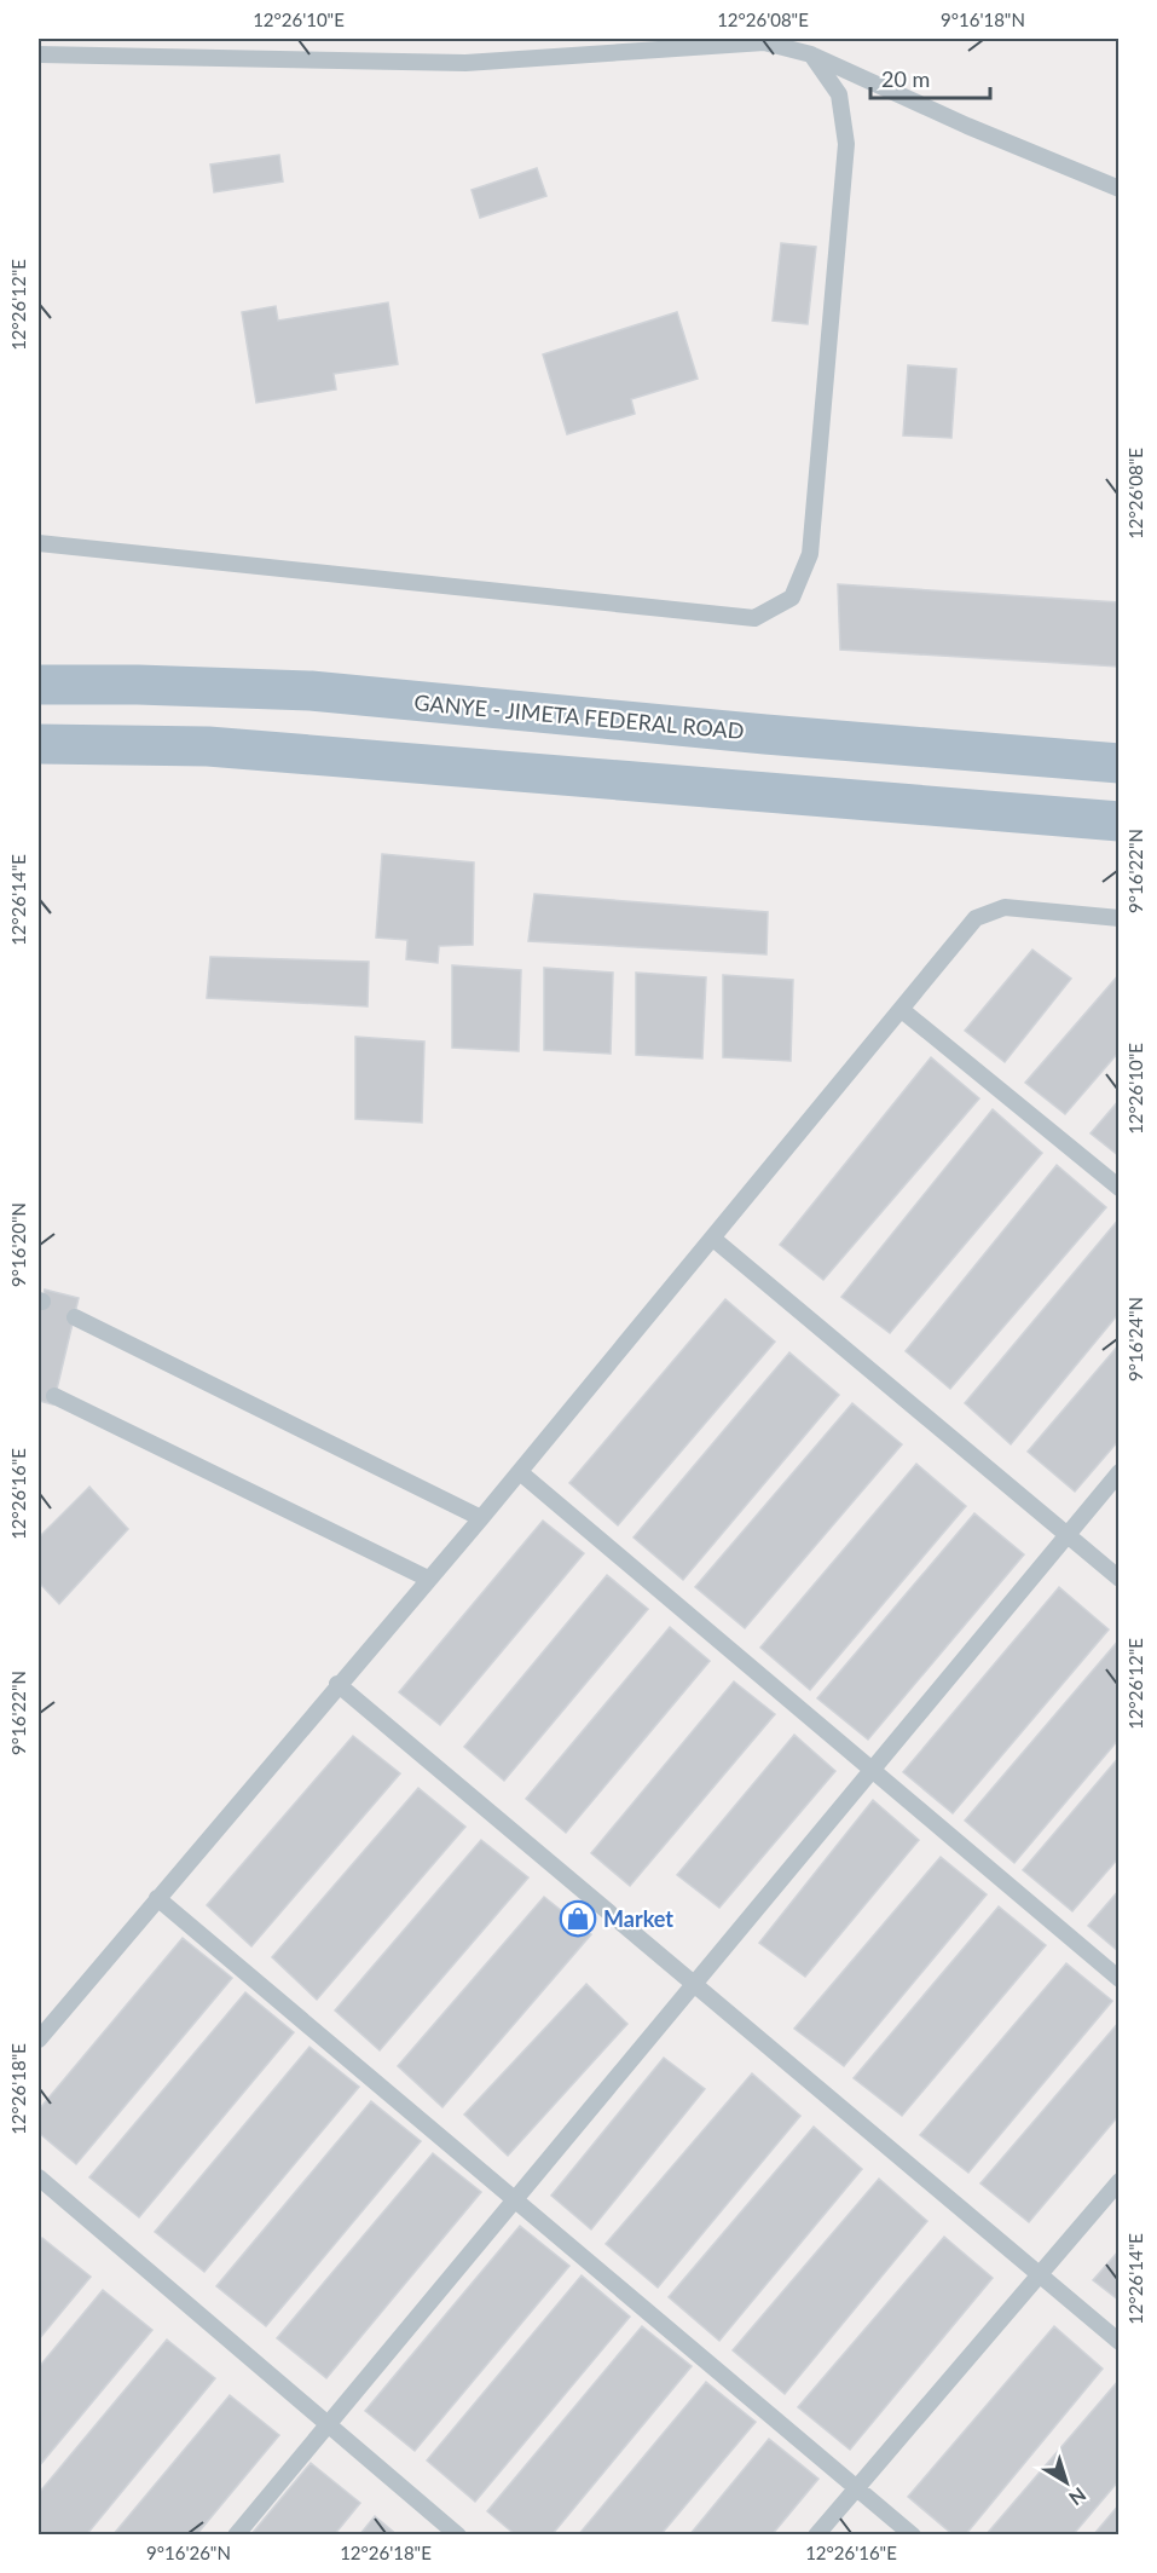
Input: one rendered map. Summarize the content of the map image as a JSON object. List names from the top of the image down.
{
  "streets": {
    "main road": ["GANYE - JIMETA FEDERAL ROAD"]
  },
  "places": {
    "shop": ["Market"]
  },
  "scale_bar": "20 m",
  "north": "bottom right",
  "coordinates": [
    "12°26'10\"E",
    "12°26'08\"E",
    "9°16'18\"N",
    "12°26'12\"E",
    "9°16'22\"N",
    "12°26'14\"E",
    "9°16'20\"N",
    "9°16'24\"N",
    "12°26'16\"E",
    "12°26'18\"E",
    "9°16'26\"N"
  ]
}
